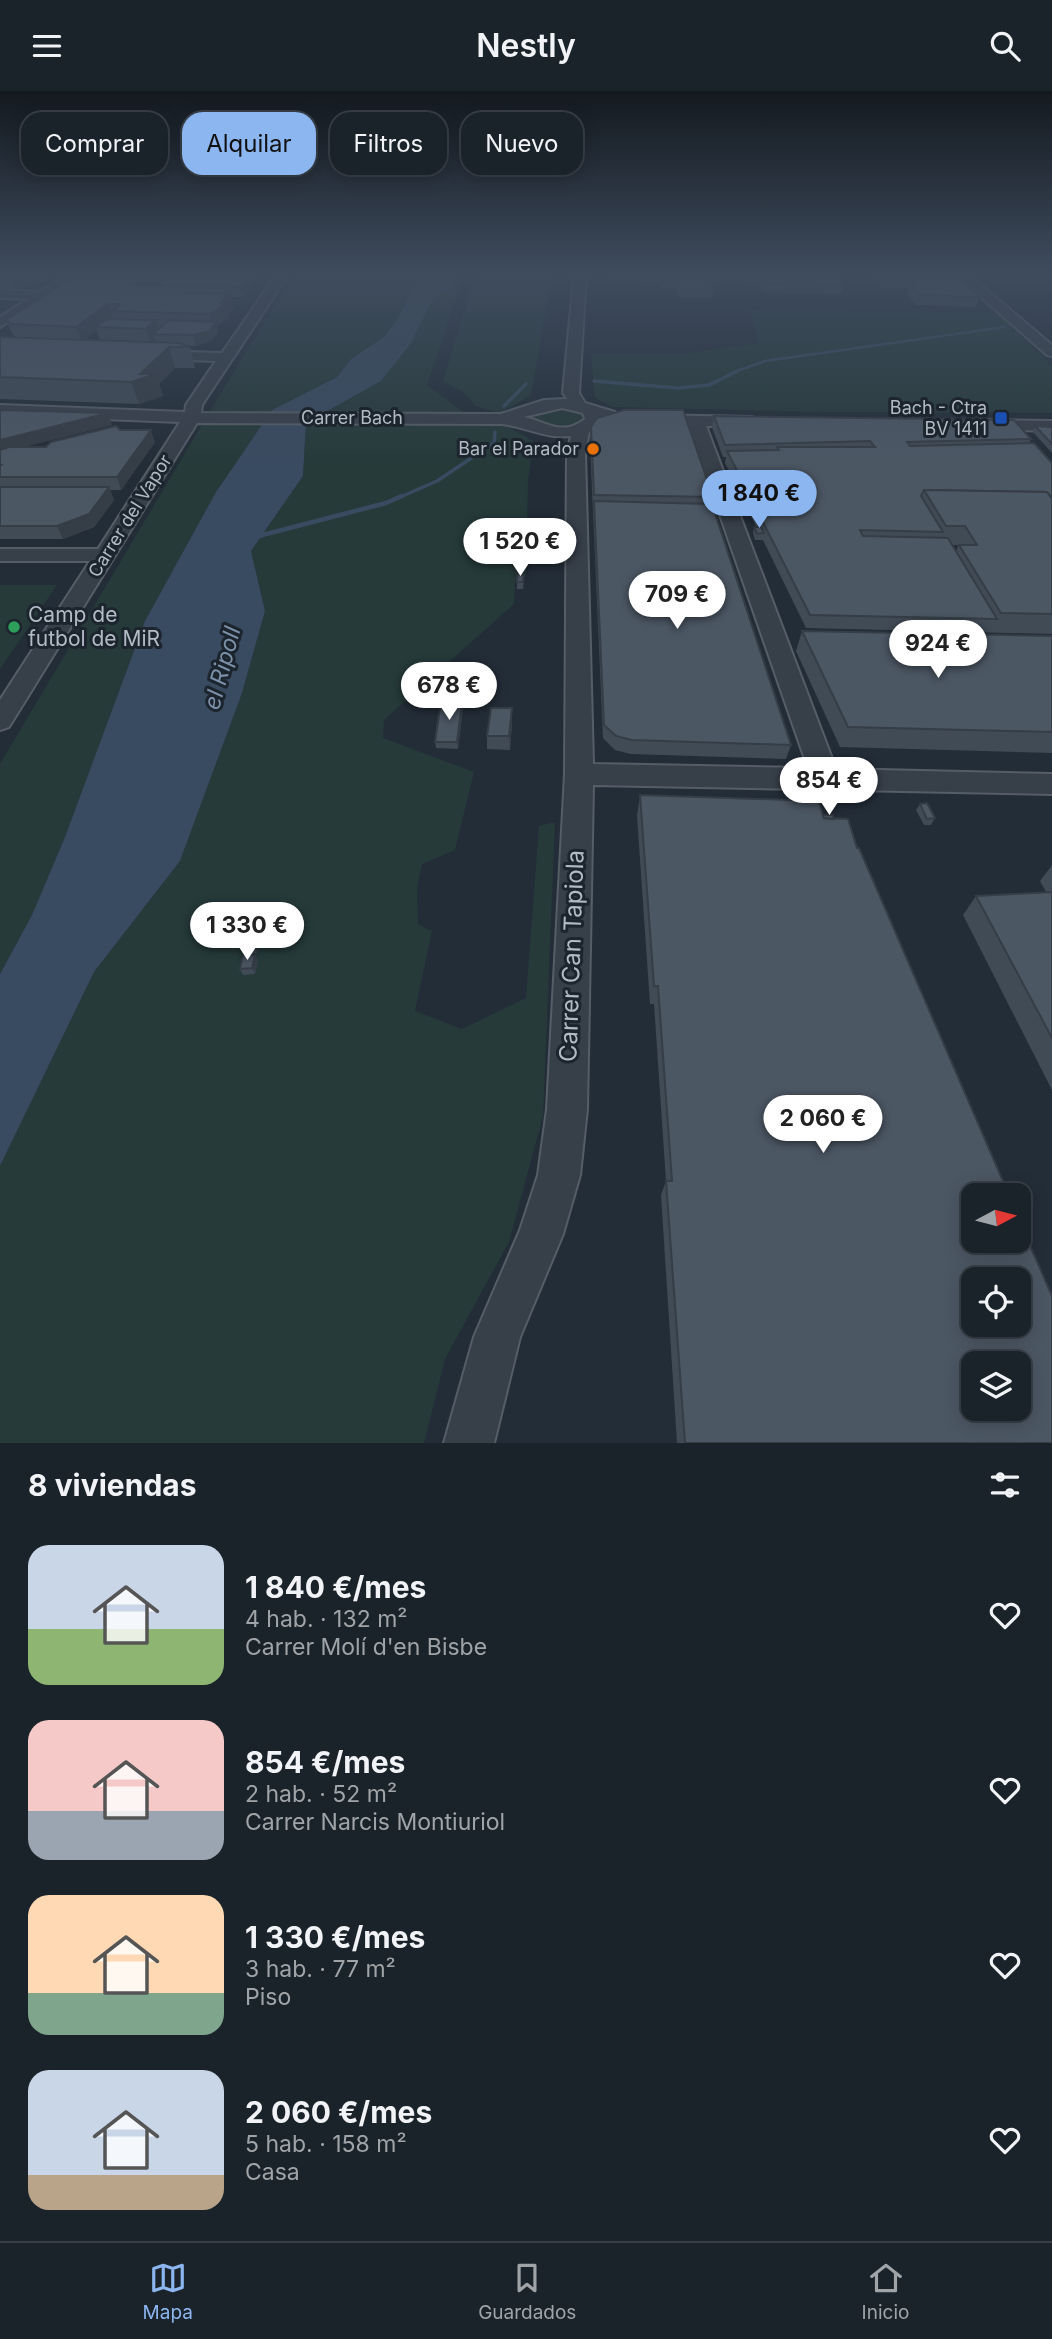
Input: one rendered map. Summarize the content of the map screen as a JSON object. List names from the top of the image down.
{
  "streets": {
    "street": ["Carrer Bach", "Carrer del Vapor", "Carrer Can Tapiola"]
  },
  "crossings": [
    ["Carrer Bach", "Carrer del Vapor"]
  ],
  "water": ["el Ripoll"],
  "places": {
    "transit": ["Bach - Ctra BV 1411"],
    "other": ["Bar el Parador", "Camp de futbol de MiR"]
  },
  "north": "right",
  "page": {
    "header": "Nestly",
    "chip": [
      "Comprar",
      "Alquilar",
      "Filtros",
      "Nuevo"
    ],
    "price": [
      "1 840 €",
      "1 520 €",
      "709 €",
      "924 €",
      "678 €",
      "854 €",
      "1 330 €",
      "2 060 €"
    ],
    "heading": "8 viviendas",
    "list": [
      {
        "name": "1 840 €/mes",
        "note": "4 hab. · 132 m² · Carrer Molí d'en Bisbe"
      },
      {
        "name": "854 €/mes",
        "note": "2 hab. · 52 m² · Carrer Narcis Montiuriol"
      },
      {
        "name": "1 330 €/mes",
        "note": "3 hab. · 77 m² · Piso"
      },
      {
        "name": "2 060 €/mes",
        "note": "5 hab. · 158 m² · Casa"
      }
    ],
    "tabs": ["Mapa", "Guardados", "Inicio"]
  }
}
